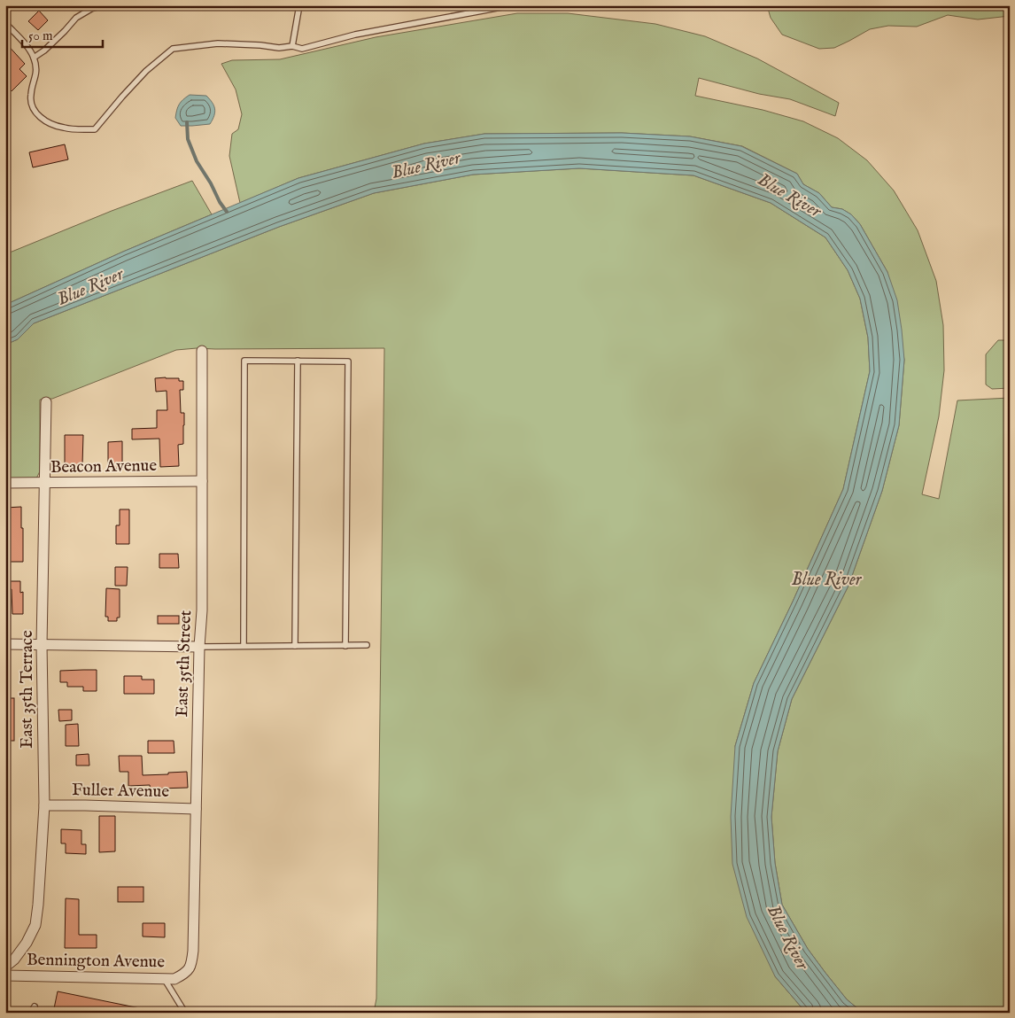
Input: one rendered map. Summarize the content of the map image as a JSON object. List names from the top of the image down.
{
  "streets": {
    "street": [
      "Beacon Avenue",
      "East 35th Street",
      "East 35th Terrace",
      "Fuller Avenue",
      "Bennington Avenue"
    ]
  },
  "crossings": [
    ["Beacon Avenue", "East 35th Street"],
    ["Beacon Avenue", "East 35th Terrace"],
    ["East 35th Street", "Fuller Avenue"],
    ["East 35th Street", "Bennington Avenue"],
    ["East 35th Terrace", "Fuller Avenue"]
  ],
  "water": ["Blue River"],
  "scale_bar": "50 m"
}
